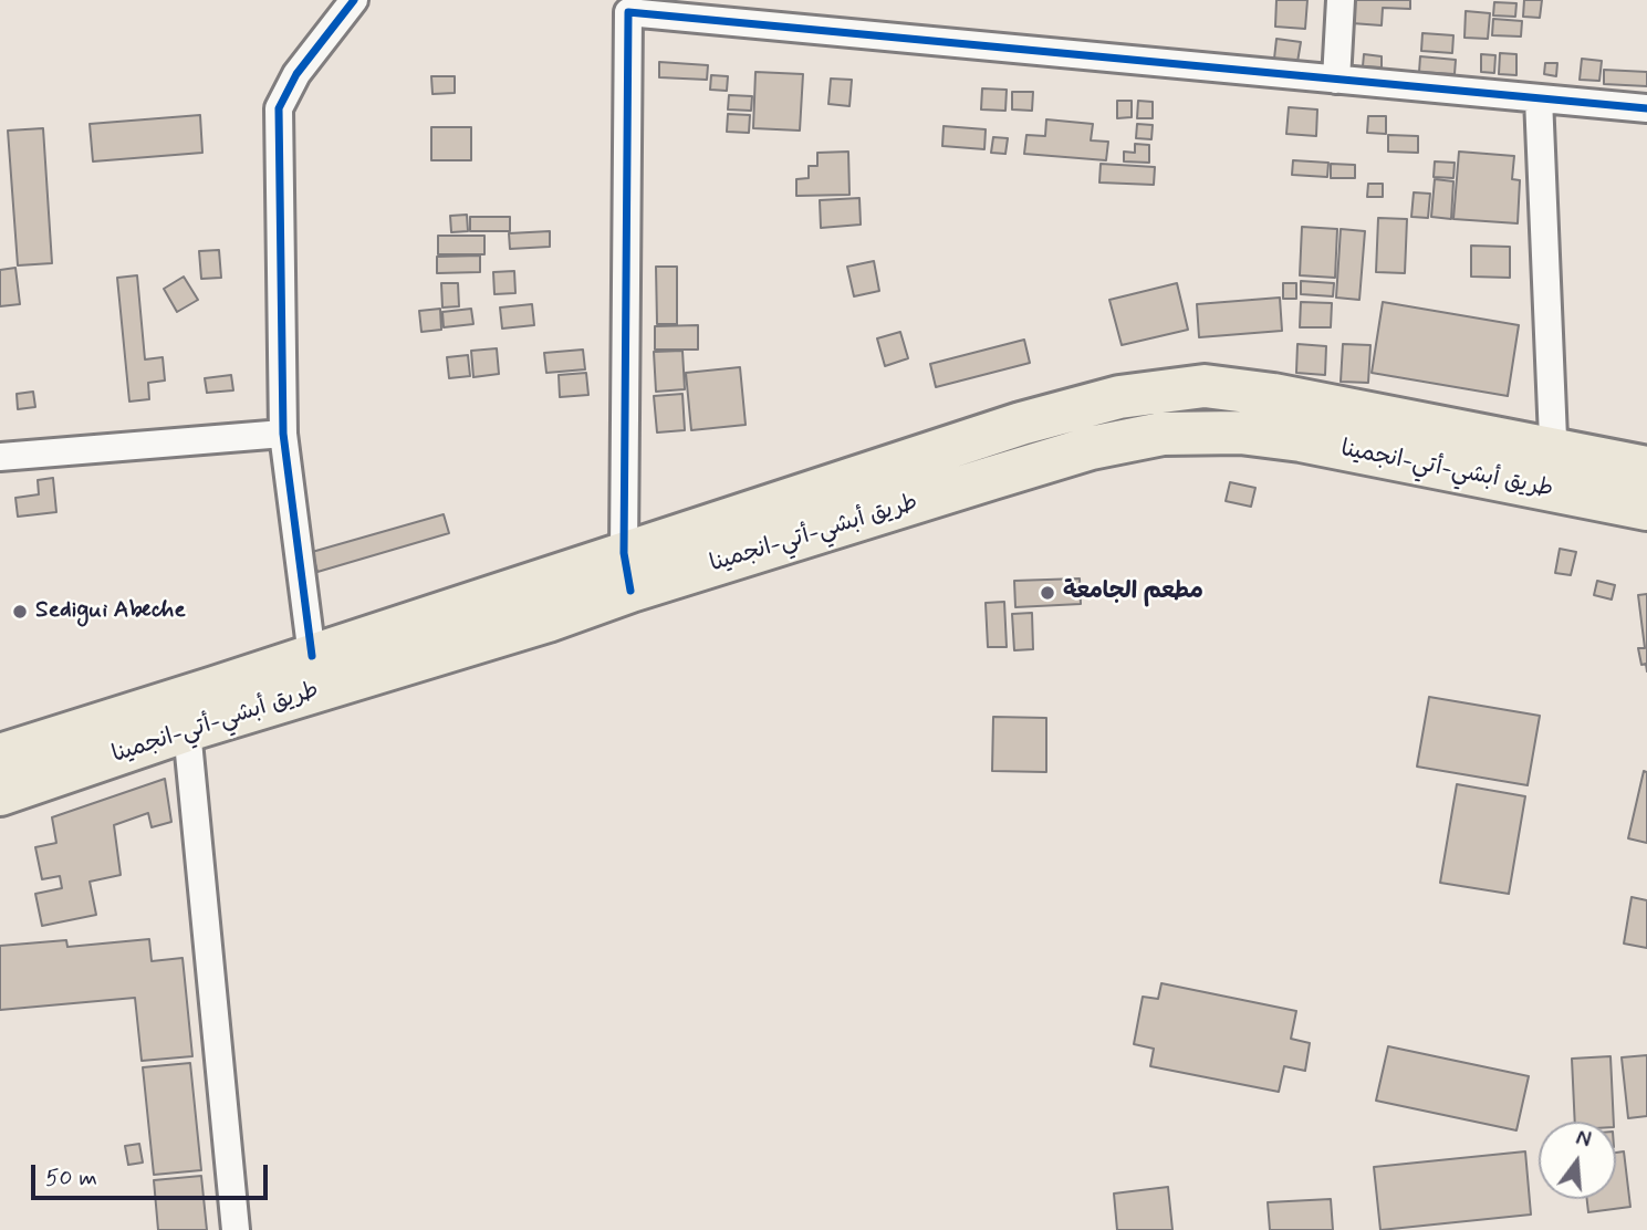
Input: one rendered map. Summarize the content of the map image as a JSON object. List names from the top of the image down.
{
  "streets": {
    "highway": ["طريق أبشي-أتي-انجمينا"]
  },
  "places": ["مطعم الجامعة", "Sedigui Abeche"],
  "scale_bar": "50 m",
  "north": "top"
}
